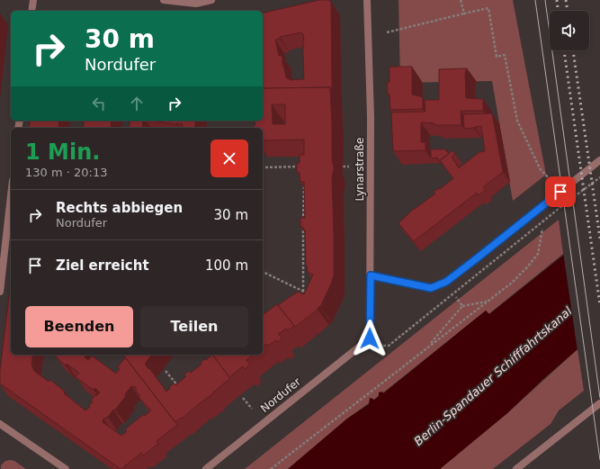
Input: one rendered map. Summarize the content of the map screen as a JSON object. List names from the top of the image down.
{
  "streets": {
    "street": ["Lynarstraße", "Nordufer"]
  },
  "crossings": [
    ["Lynarstraße", "Nordufer"]
  ],
  "water": ["Berlin-Spandauer Schifffahrtskanal"],
  "page": {
    "turn": ["30 m", "Nordufer"],
    "heading": ["1 Min.", "130 m · 20:13"],
    "list": [
      {
        "name": "Rechts abbiegen",
        "note": "Nordufer",
        "value": "30 m"
      },
      {
        "name": "Ziel erreicht",
        "value": "100 m"
      }
    ],
    "buttons": ["Beenden", "Teilen"]
  }
}
